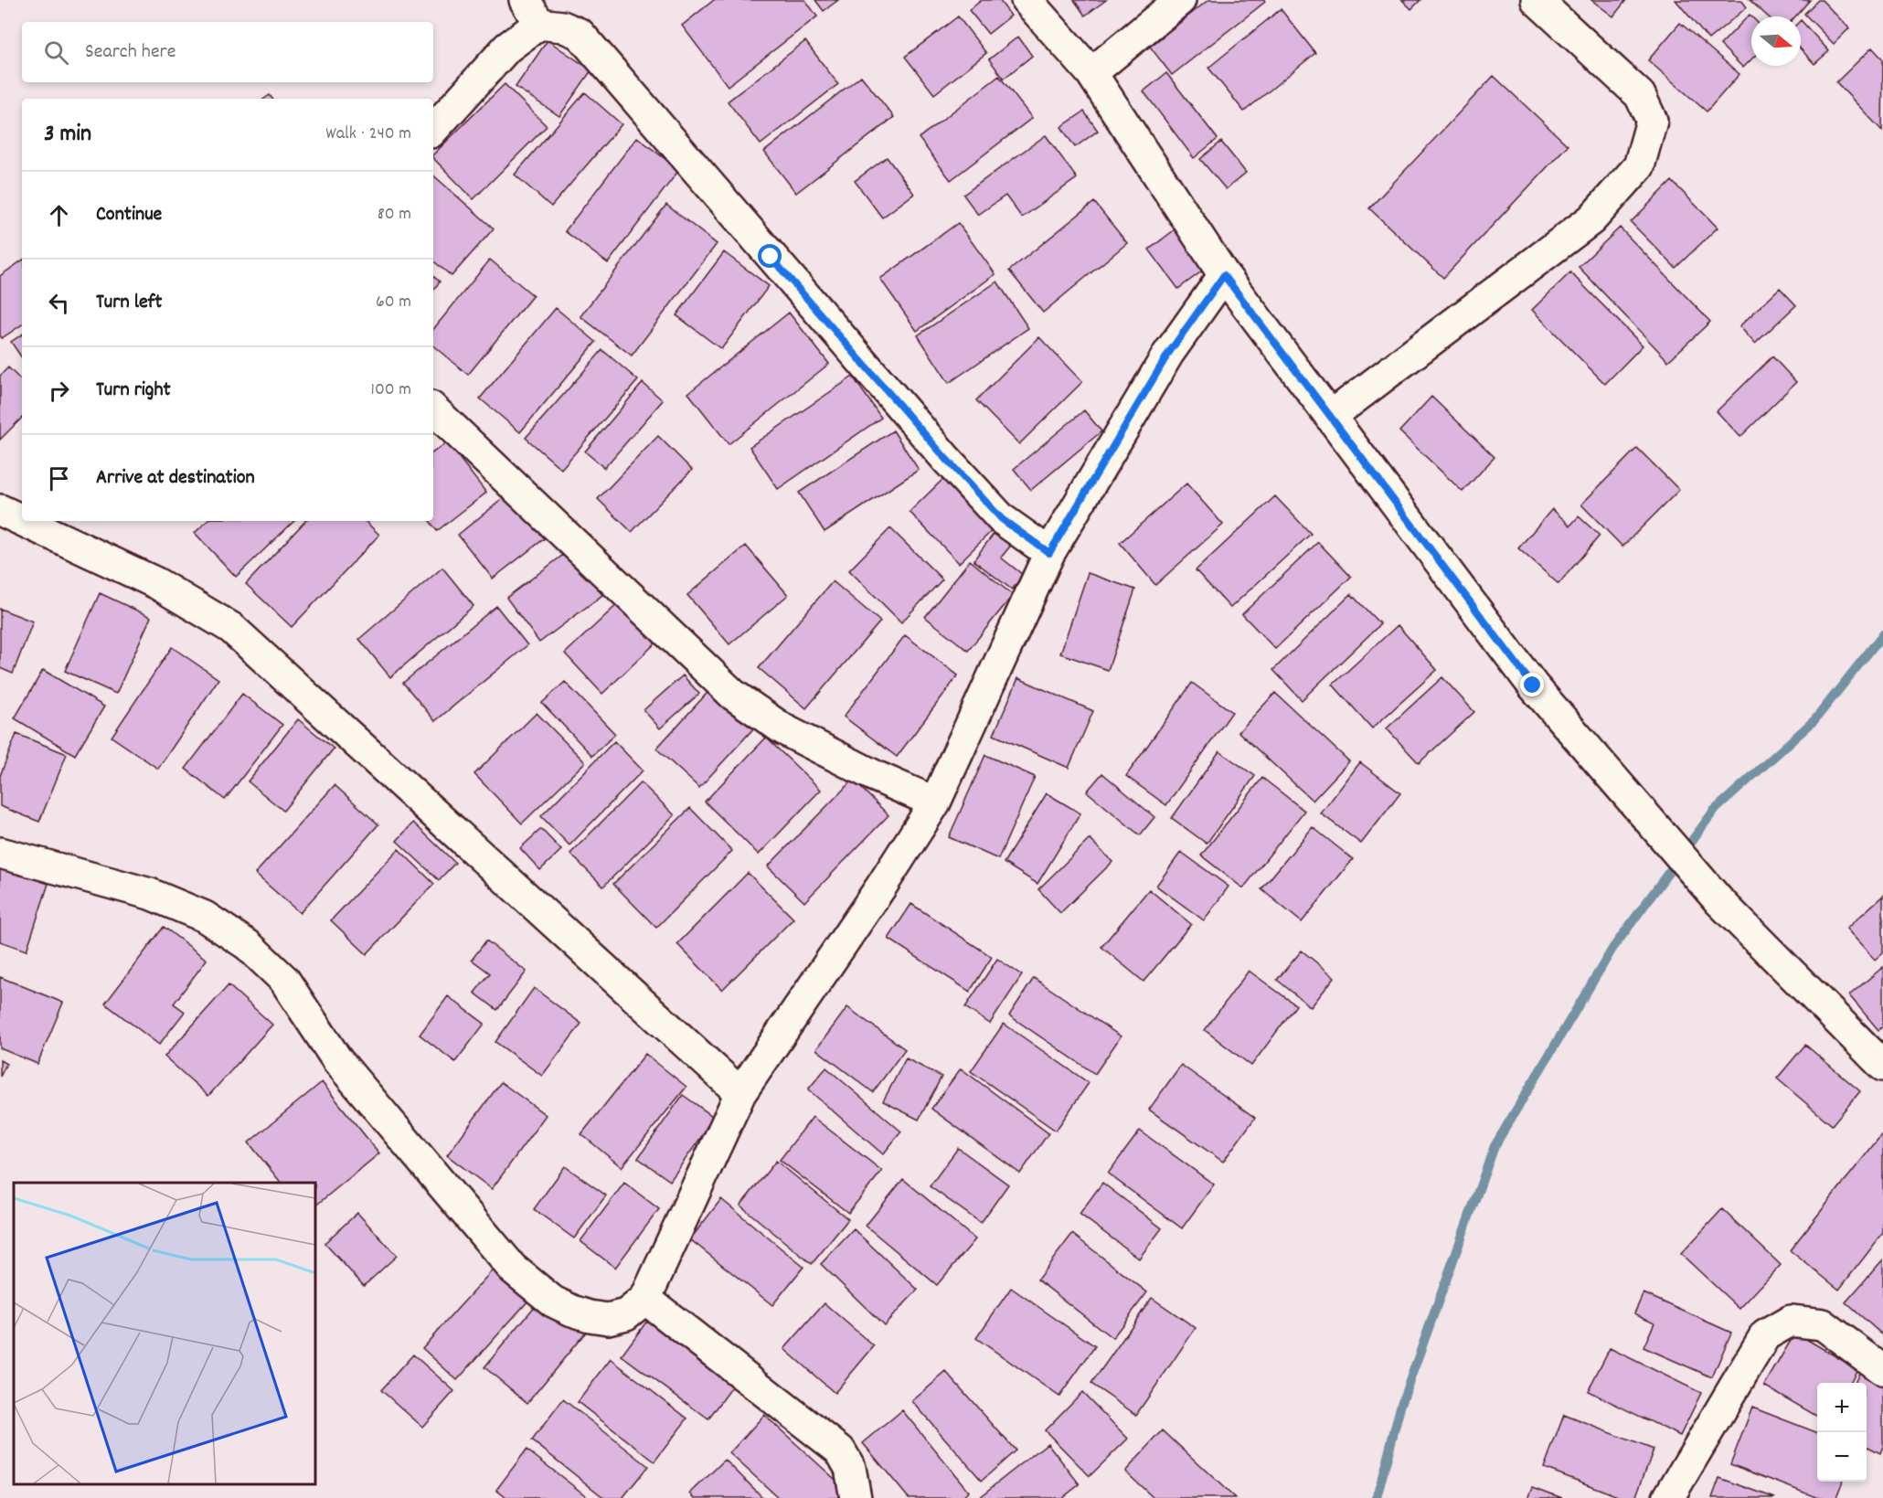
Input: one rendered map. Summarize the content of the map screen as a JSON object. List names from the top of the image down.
{
  "north": "right",
  "page": {
    "search": "Search here",
    "heading": ["3 min", "Walk · 240 m"],
    "list": [
      ["Continue", "80 m"],
      ["Turn left", "60 m"],
      ["Turn right", "100 m"],
      "Arrive at destination"
    ],
    "map_buttons": ["+", "−"]
  }
}
